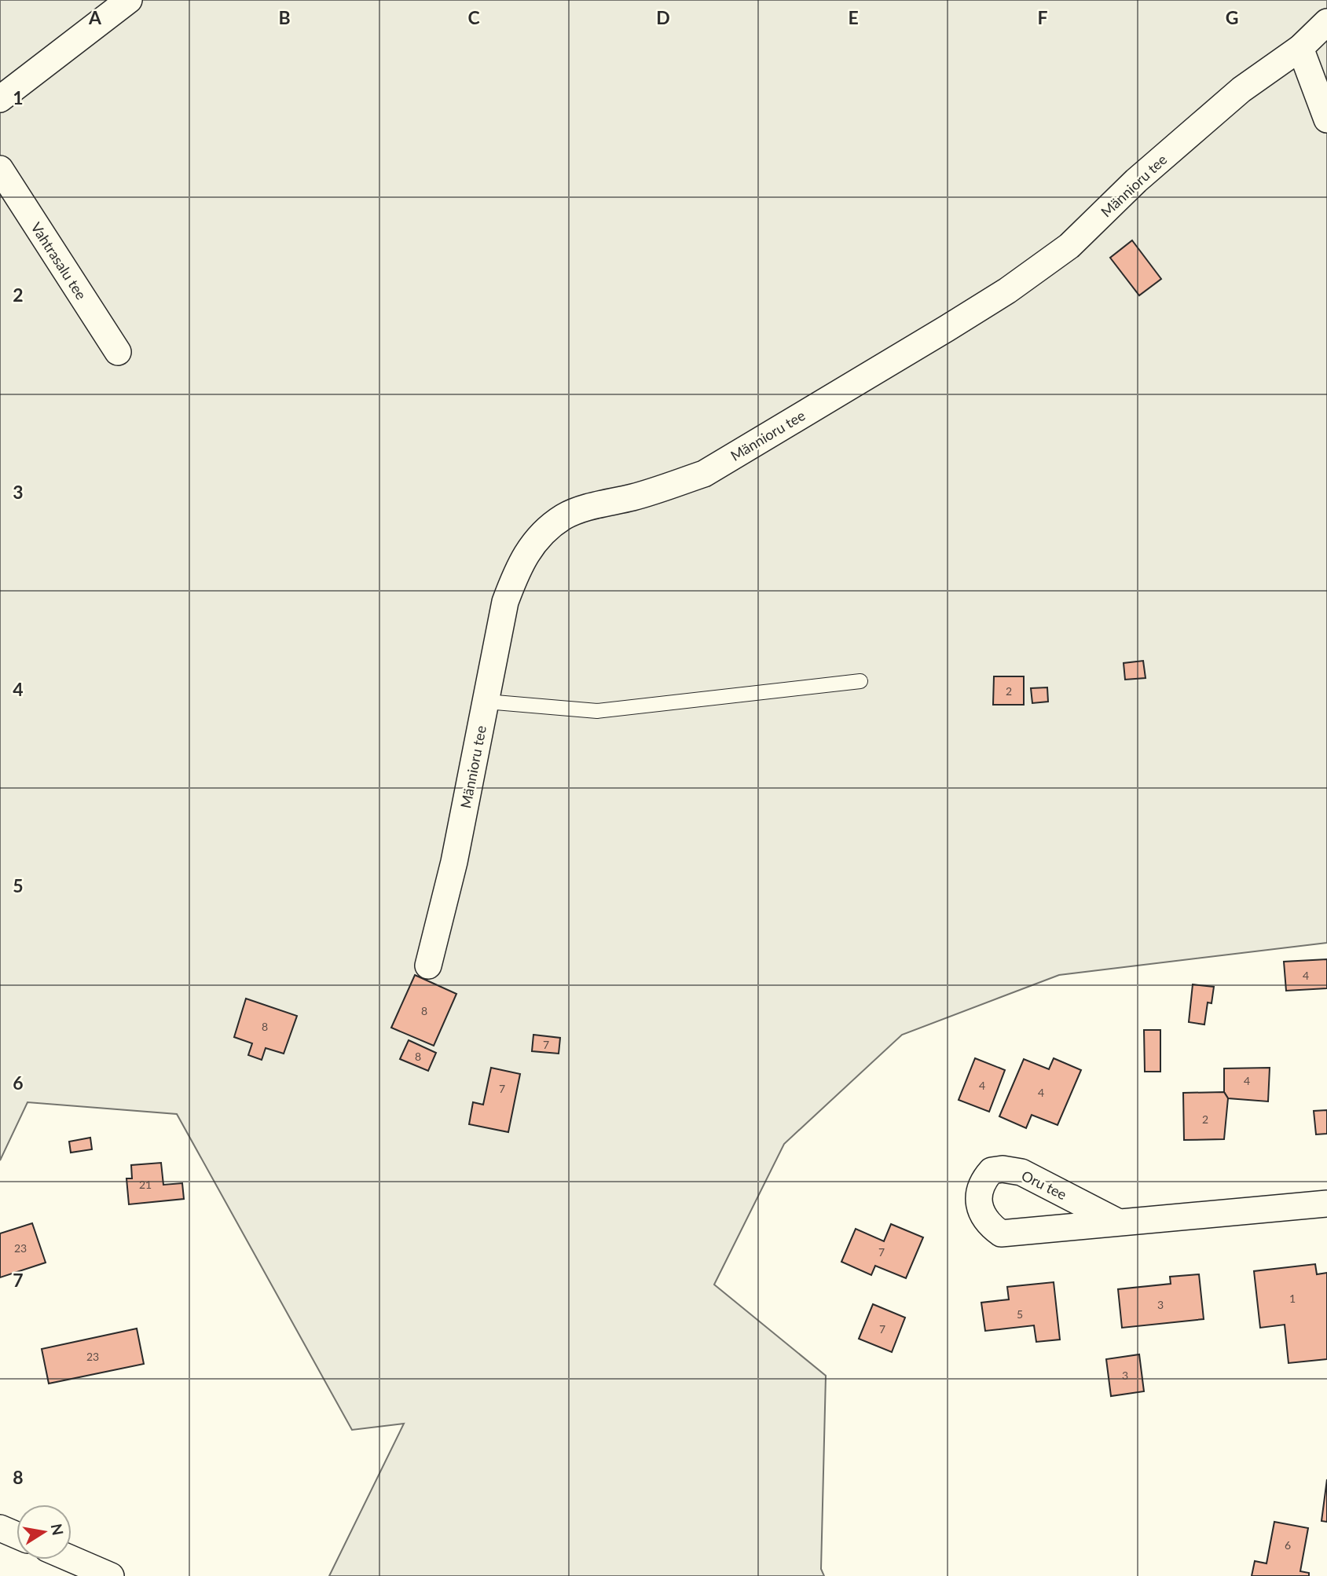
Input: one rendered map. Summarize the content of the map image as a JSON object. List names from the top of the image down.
{
  "streets": {
    "street": ["Männioru tee", "Vahtrasalu tee", "Oru tee"]
  },
  "house_numbers": [
    "2",
    "4",
    "8",
    "8",
    "7",
    "8",
    "4",
    "4",
    "7",
    "4",
    "2",
    "21",
    "23",
    "7",
    "1",
    "3",
    "5",
    "7",
    "23",
    "3",
    "6"
  ],
  "north": "right",
  "grid": {
    "columns": [
      "A",
      "B",
      "C",
      "D",
      "E",
      "F",
      "G"
    ],
    "rows": [
      "1",
      "2",
      "3",
      "4",
      "5",
      "6",
      "7",
      "8"
    ]
  }
}
